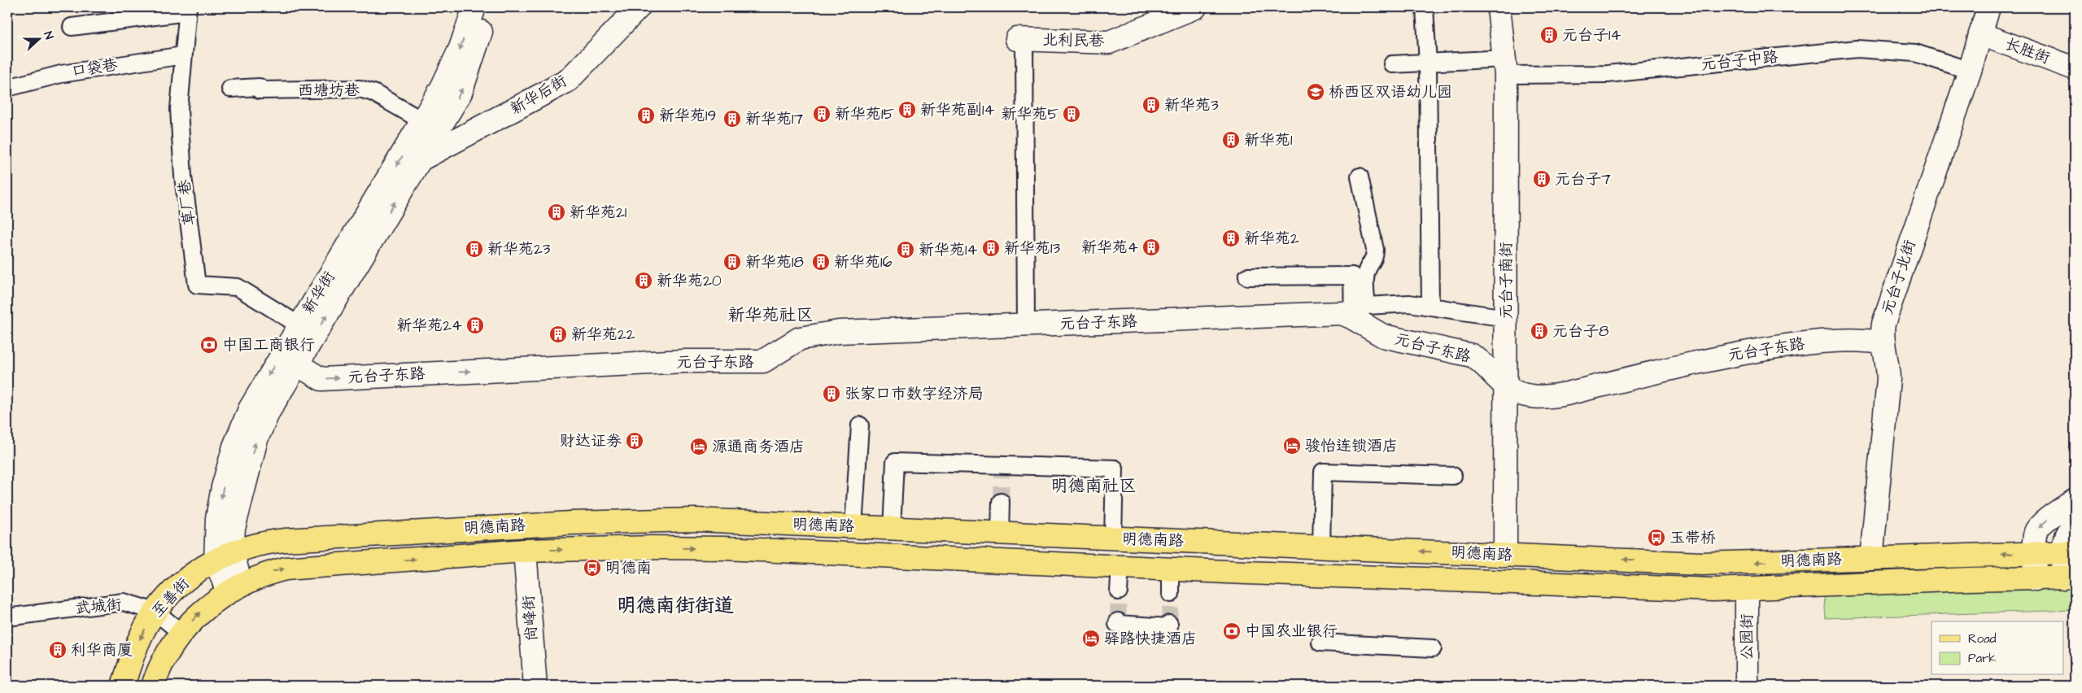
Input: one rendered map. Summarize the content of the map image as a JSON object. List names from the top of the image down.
{
  "streets": {
    "main road": ["明德南路", "至善街"],
    "street": [
      "北利民巷",
      "长胜街",
      "元台子中路",
      "口袋巷",
      "西塘坊巷",
      "新华后街",
      "草厂巷",
      "元台子北街",
      "元台子南街",
      "新华街",
      "元台子东路",
      "武城街",
      "尚峰街",
      "公园街"
    ]
  },
  "crossings": [
    ["长胜街", "元台子北街"],
    ["元台子中路", "元台子北街"],
    ["元台子中路", "元台子南街"],
    ["口袋巷", "草厂巷"],
    ["西塘坊巷", "新华街"],
    ["新华后街", "新华街"],
    ["草厂巷", "新华街"],
    ["元台子北街", "元台子东路"],
    ["元台子北街", "明德南路"],
    ["元台子南街", "元台子东路"],
    ["元台子南街", "明德南路"],
    ["新华街", "元台子东路"],
    ["新华街", "明德南路"],
    ["新华街", "至善街"],
    ["明德南路", "至善街"],
    ["明德南路", "尚峰街"],
    ["明德南路", "公园街"],
    ["至善街", "武城街"]
  ],
  "one_way": ["元台子东路"],
  "districts": ["新华苑社区", "明德南社区", "明德南街街道"],
  "places": {
    "building": [
      "元台子14",
      "新华苑3",
      "新华苑副14",
      "新华苑15",
      "新华苑5",
      "新华苑19",
      "新华苑17",
      "新华苑1",
      "元台子7",
      "新华苑21",
      "新华苑2",
      "新华苑4",
      "新华苑13",
      "新华苑23",
      "新华苑14",
      "新华苑18",
      "新华苑16",
      "新华苑20",
      "新华苑24",
      "元台子8",
      "新华苑22",
      "张家口市数字经济局",
      "财达证券",
      "利华商厦"
    ],
    "school or university": ["桥西区双语幼儿园"],
    "bank": ["中国工商银行", "中国农业银行"],
    "hotel": ["骏怡连锁酒店", "源通商务酒店", "驿路快捷酒店"],
    "bus stop": ["玉带桥", "明德南"]
  },
  "legend": ["Road", "Park"],
  "north": "right"
}
